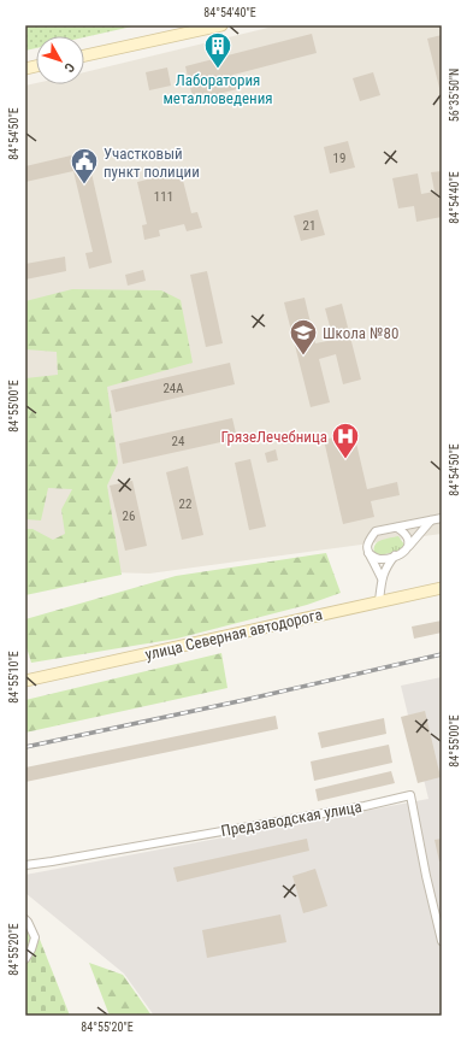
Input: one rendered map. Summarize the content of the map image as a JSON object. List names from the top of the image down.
{
  "streets": {
    "main road": ["улица Северная автодорога"],
    "street": ["Предзаводская улица"]
  },
  "places": {
    "building": ["Лаборатория металловедения"],
    "public building": ["Участковый пункт полиции"],
    "school or university": ["Школа №80"],
    "hospital": ["ГрязеЛечебница"]
  },
  "house_numbers": [
    "19",
    "111",
    "21",
    "24А",
    "24",
    "22",
    "26"
  ],
  "north": "bottom right",
  "coordinates": [
    "84°54'40\"E",
    "56°35'50\"N",
    "84°54'50\"E",
    "84°55'00\"E",
    "84°55'10\"E",
    "84°55'20\"E"
  ]
}
